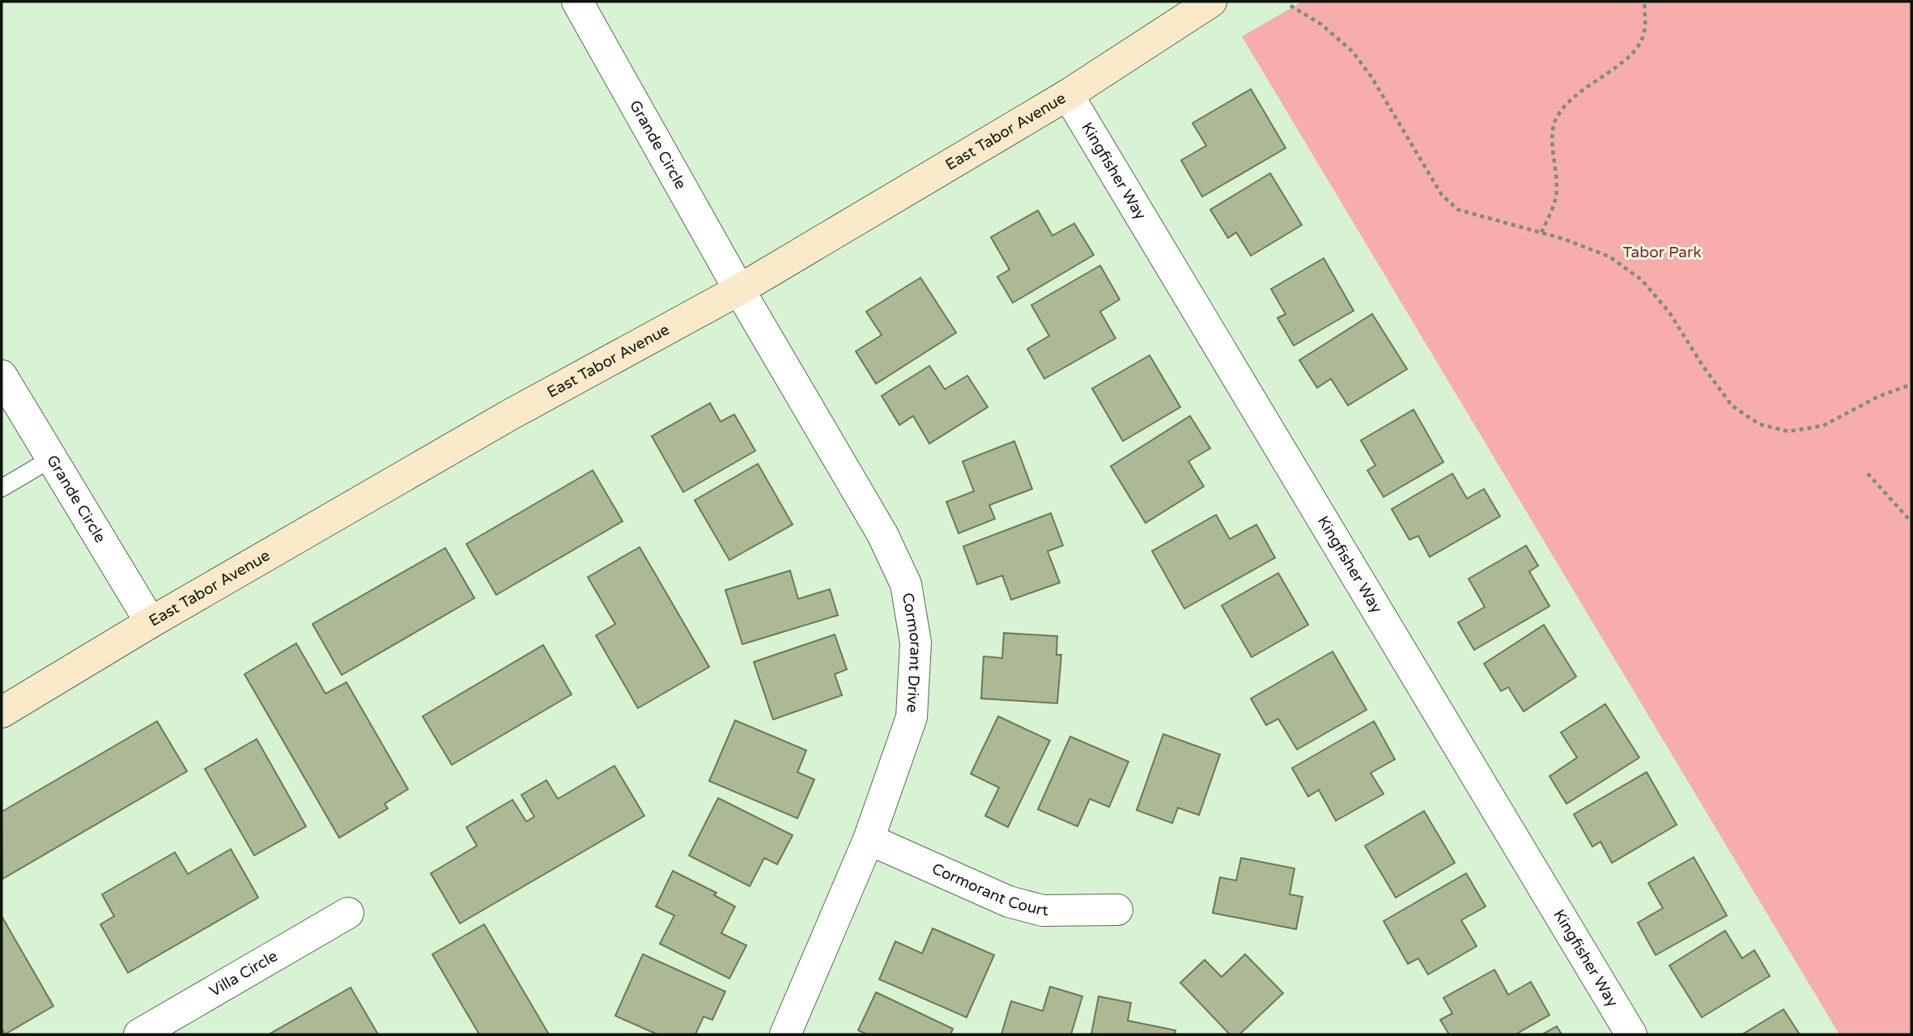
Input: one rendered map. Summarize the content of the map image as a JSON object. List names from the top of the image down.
{
  "streets": {
    "main road": ["East Tabor Avenue"],
    "street": [
      "Grande Circle",
      "Kingfisher Way",
      "Cormorant Drive",
      "Cormorant Court",
      "Villa Circle"
    ]
  },
  "crossings": [
    ["East Tabor Avenue", "Grande Circle"],
    ["East Tabor Avenue", "Kingfisher Way"],
    ["East Tabor Avenue", "Cormorant Drive"],
    ["Grande Circle", "Cormorant Drive"],
    ["Cormorant Drive", "Cormorant Court"]
  ],
  "parks": ["Tabor Park"]
}
